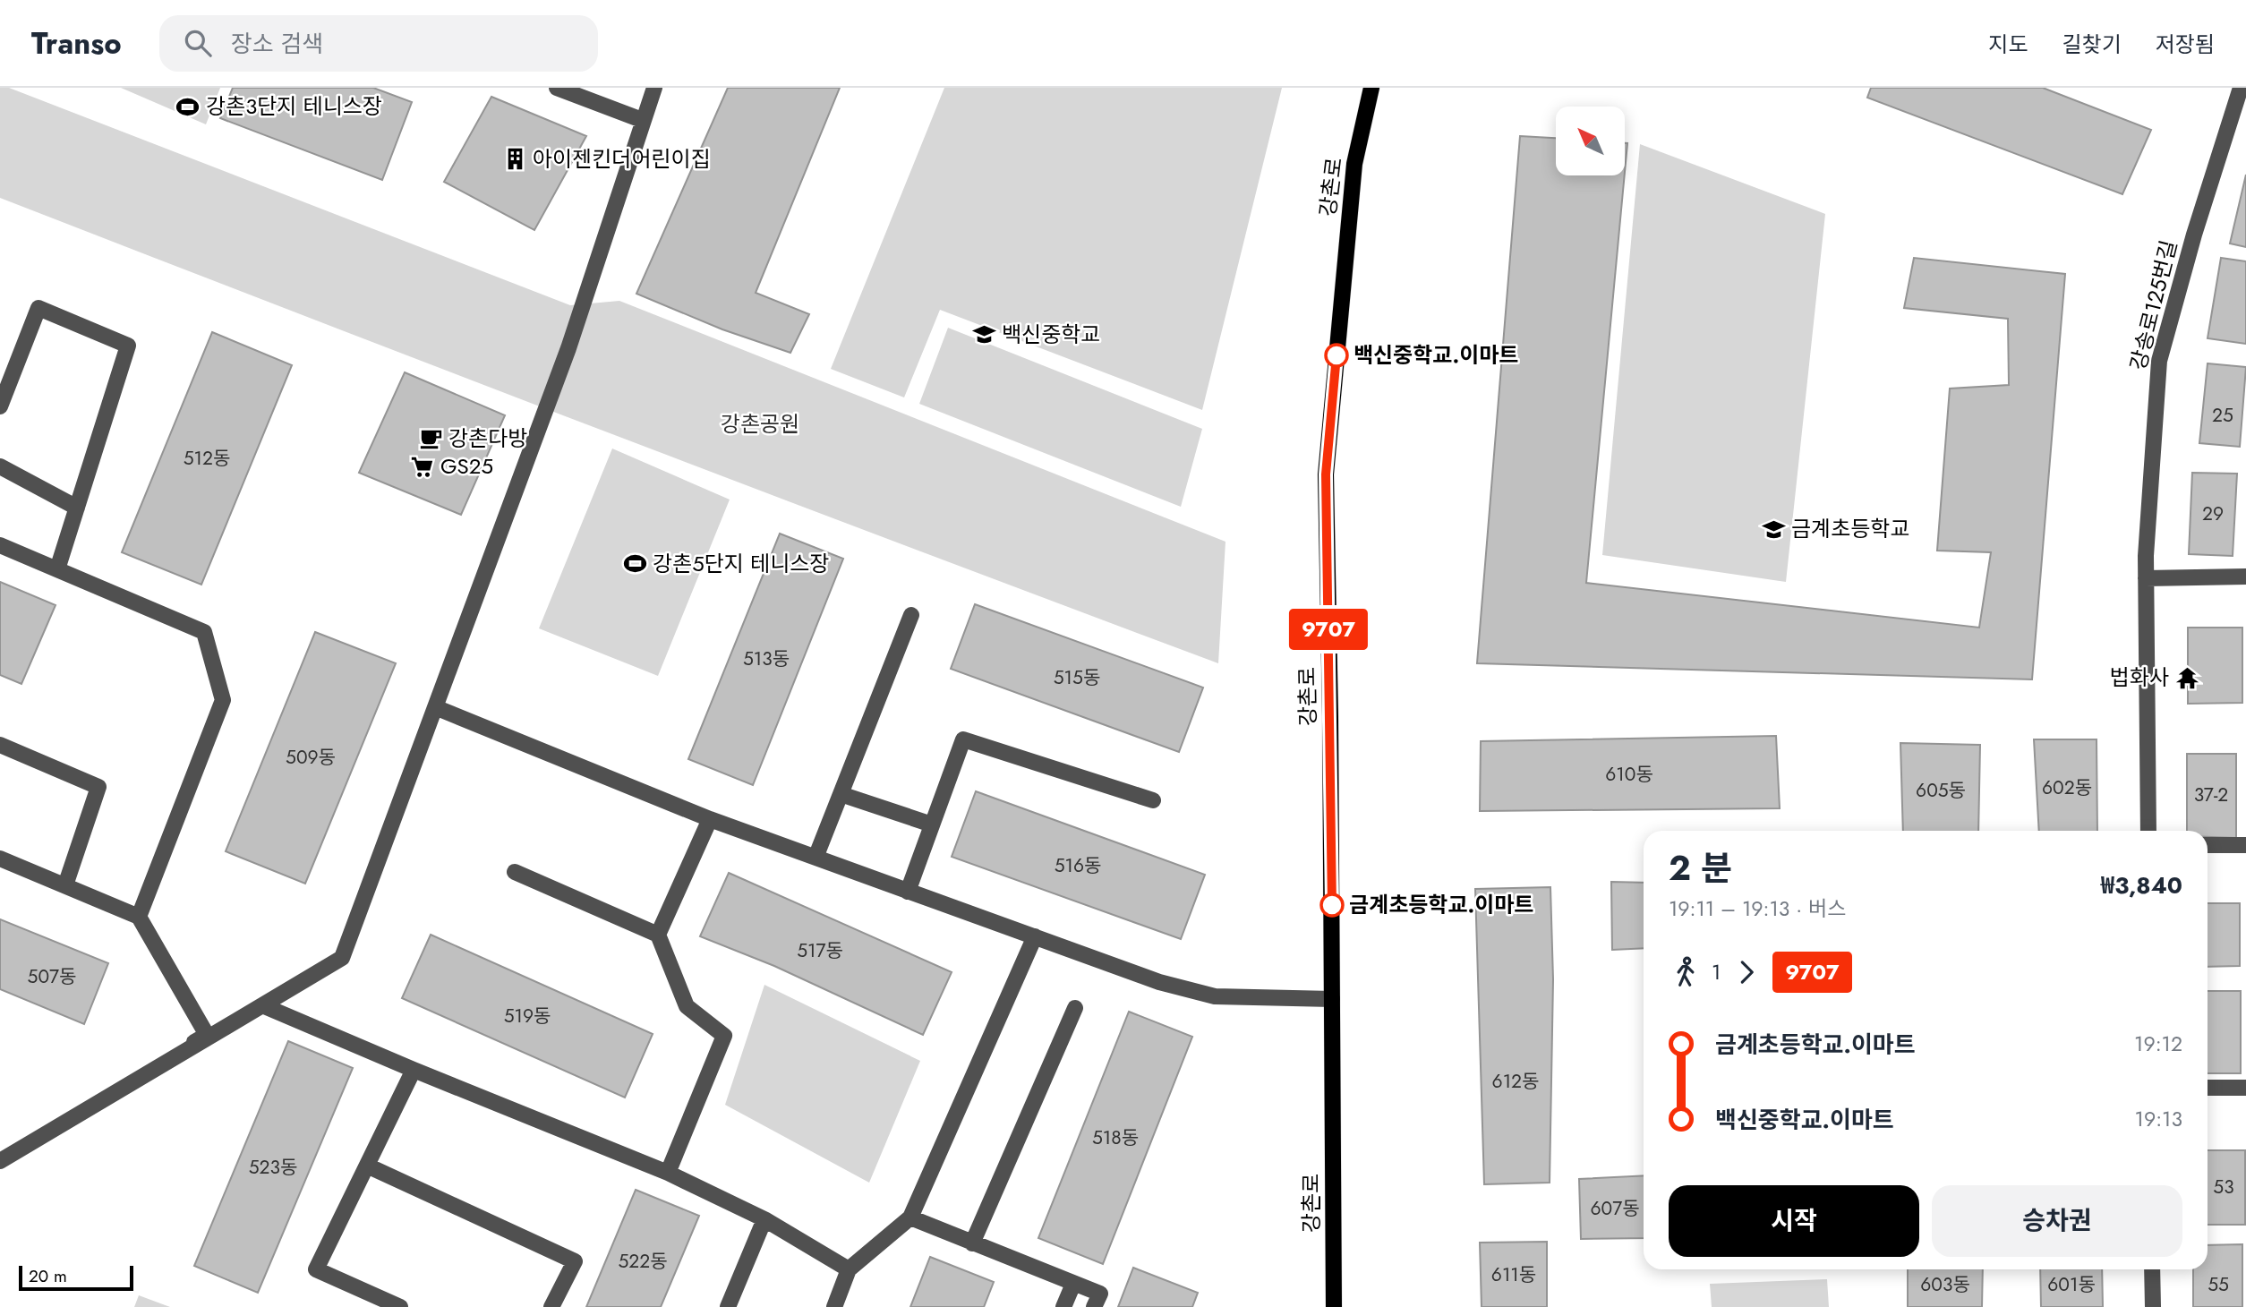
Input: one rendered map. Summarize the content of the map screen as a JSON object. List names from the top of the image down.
{
  "streets": {
    "main road": ["강촌로"],
    "street": ["강송로125번길"]
  },
  "parks": ["강촌공원"],
  "places": {
    "sports": ["강촌3단지 테니스장", "강촌5단지 테니스장"],
    "building": ["아이젠킨더어린이집"],
    "school or university": ["백신중학교", "금계초등학교"],
    "other": ["백신중학교.이마트", "금계초등학교.이마트"],
    "cafe": ["강촌다방"],
    "supermarket": ["GS25"],
    "temple": ["법화사"]
  },
  "lines": ["bus line 9707"],
  "house_numbers": [
    "25",
    "512동",
    "29",
    "513동",
    "515동",
    "509동",
    "610동",
    "602동",
    "605동",
    "37-2",
    "516동",
    "517동",
    "507동",
    "519동",
    "612동",
    "518동",
    "523동",
    "53",
    "607동",
    "522동",
    "611동",
    "603동",
    "601동",
    "55"
  ],
  "scale_bar": "20 m",
  "north": "top left",
  "page": {
    "header": "Transo",
    "search": "장소 검색",
    "nav": ["지도", "길찾기", "저장됨"],
    "on_map": "9707",
    "heading": ["2 분", "19:11 – 19:13 · 버스", "₩3,840"],
    "legs": ["1", "9707"],
    "list": [
      {
        "name": "금계초등학교.이마트",
        "value": "19:12"
      },
      {
        "name": "백신중학교.이마트",
        "value": "19:13"
      }
    ],
    "buttons": ["시작", "승차권"],
    "scale": "20 m"
  }
}
